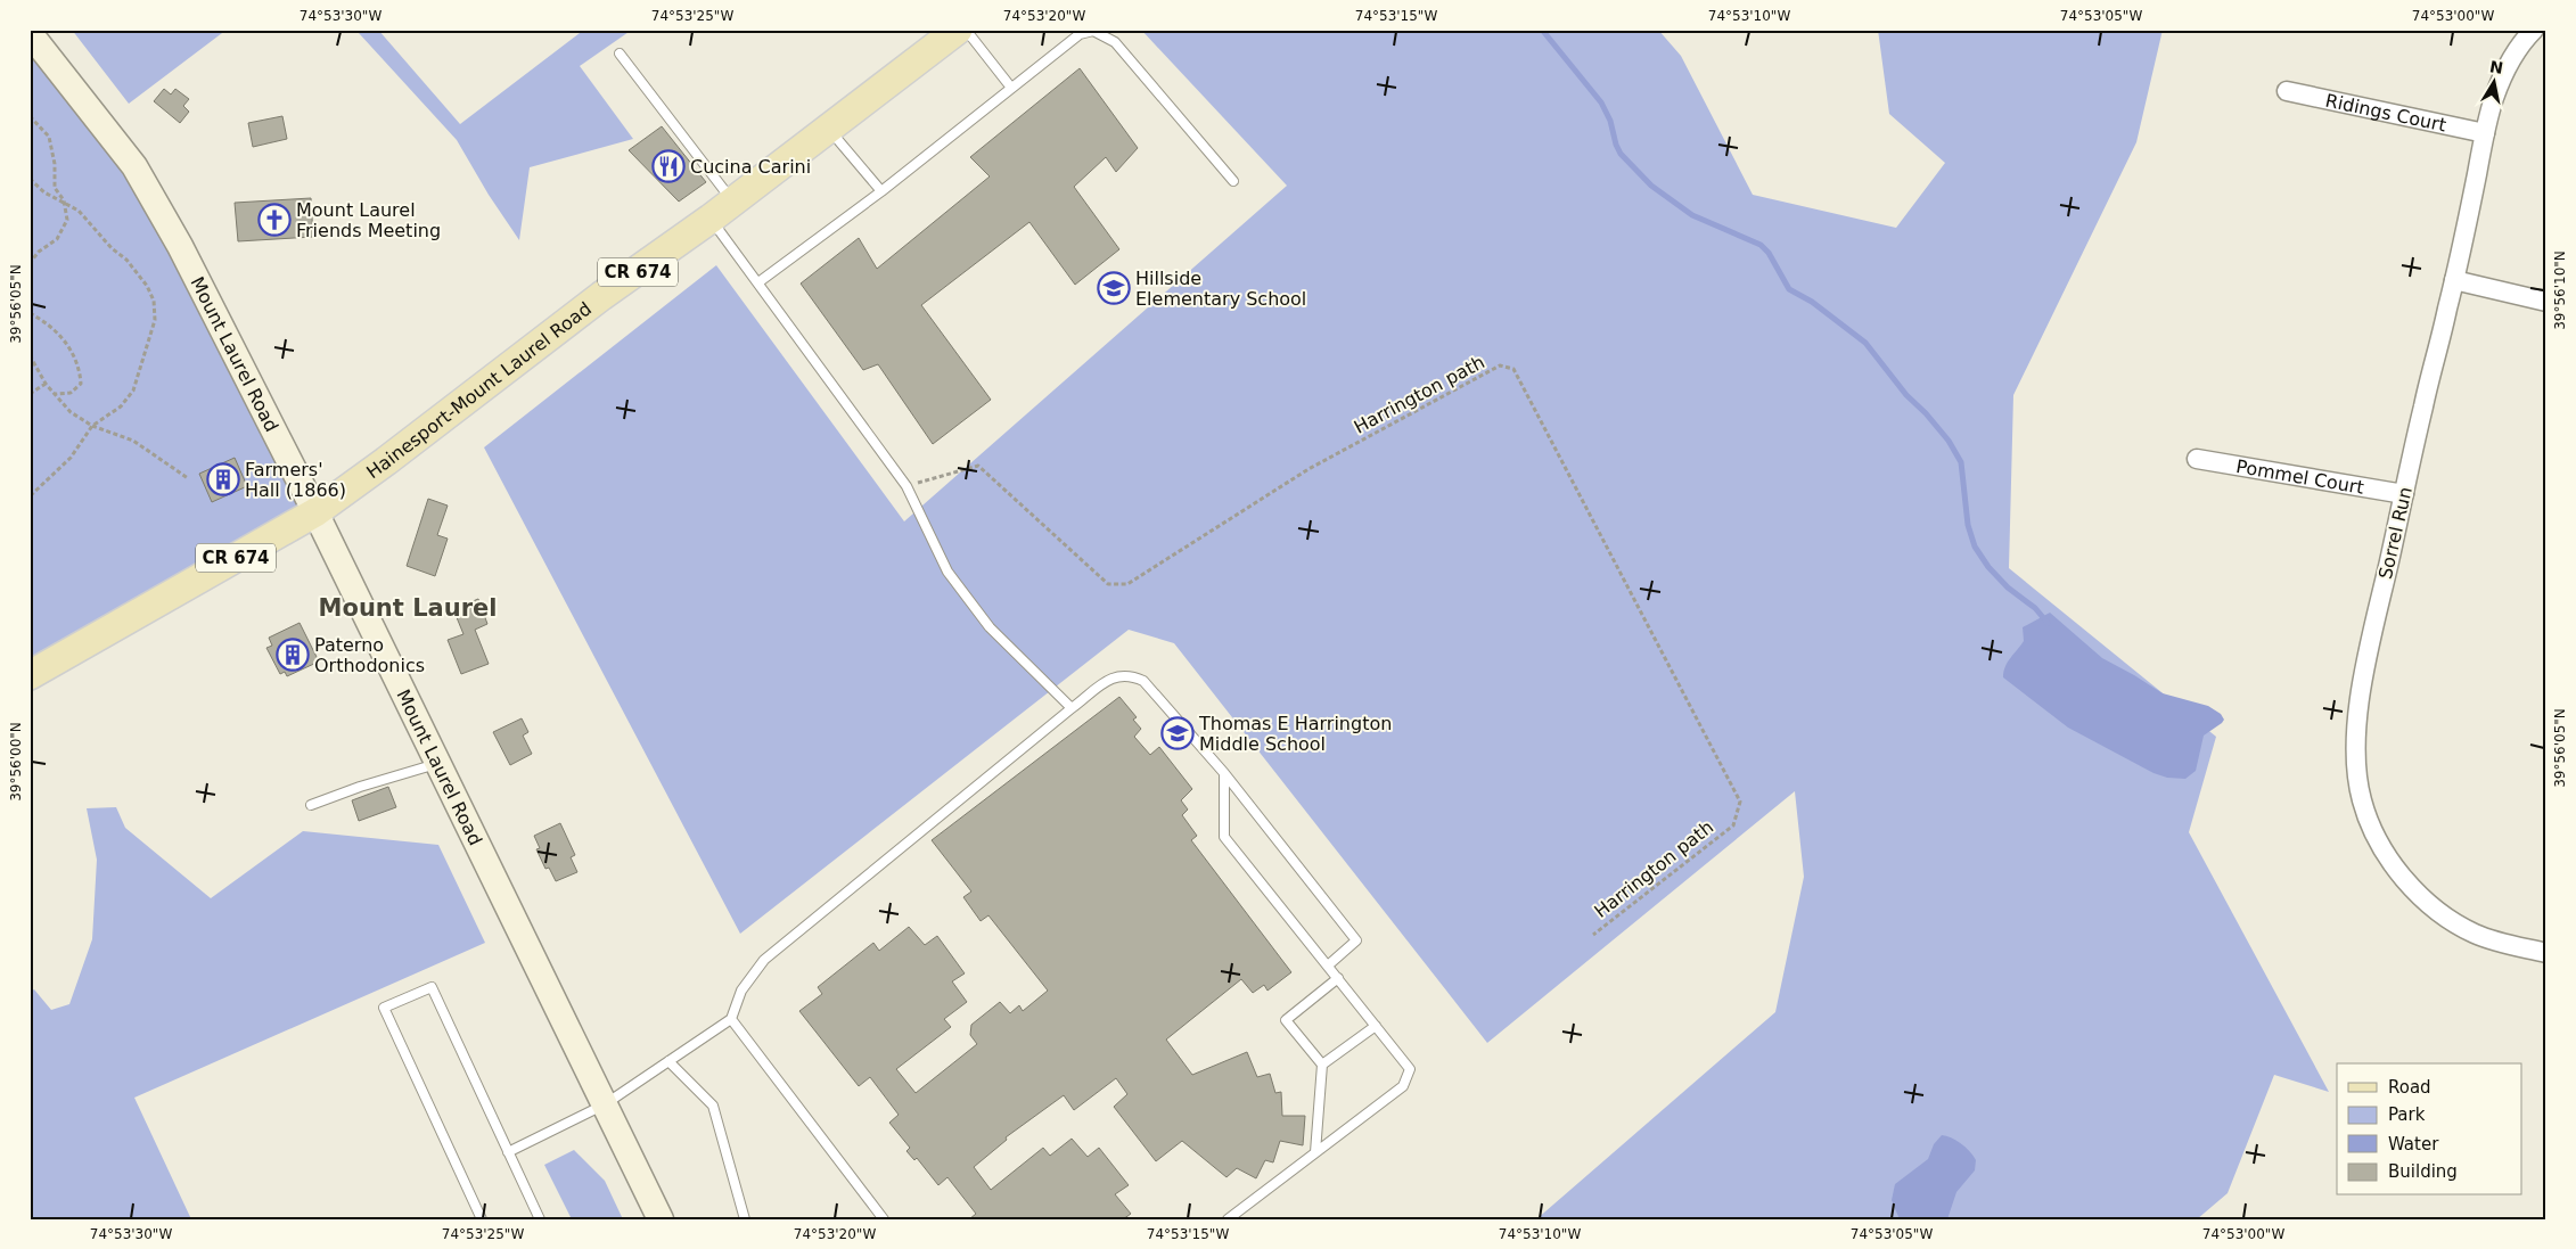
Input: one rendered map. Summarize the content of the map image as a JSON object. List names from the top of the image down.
{
  "streets": {
    "main road": ["CR 674", "Mount Laurel Road", "Hainesport-Mount Laurel Road"],
    "street": ["Ridings Court", "Pommel Court", "Sorrel Run"],
    "path": ["Harrington path"]
  },
  "crossings": [
    ["Ridings Court", "Sorrel Run"],
    ["Mount Laurel Road", "Hainesport-Mount Laurel Road"],
    ["Pommel Court", "Sorrel Run"]
  ],
  "districts": ["Mount Laurel"],
  "places": {
    "restaurant": ["Cucina Carini"],
    "church": ["Mount Laurel Friends Meeting"],
    "school or university": ["Hillside Elementary School", "Thomas E Harrington Middle School"],
    "building": ["Farmers' Hall (1866)", "Paterno Orthodonics"]
  },
  "legend": [
    "Road",
    "Park",
    "Water",
    "Building"
  ],
  "north": "top",
  "coordinates": [
    "74°53'30\"W",
    "74°53'25\"W",
    "74°53'20\"W",
    "74°53'15\"W",
    "74°53'10\"W",
    "74°53'05\"W",
    "74°53'00\"W",
    "39°56'10\"N",
    "39°56'05\"N",
    "39°56'00\"N"
  ]
}
